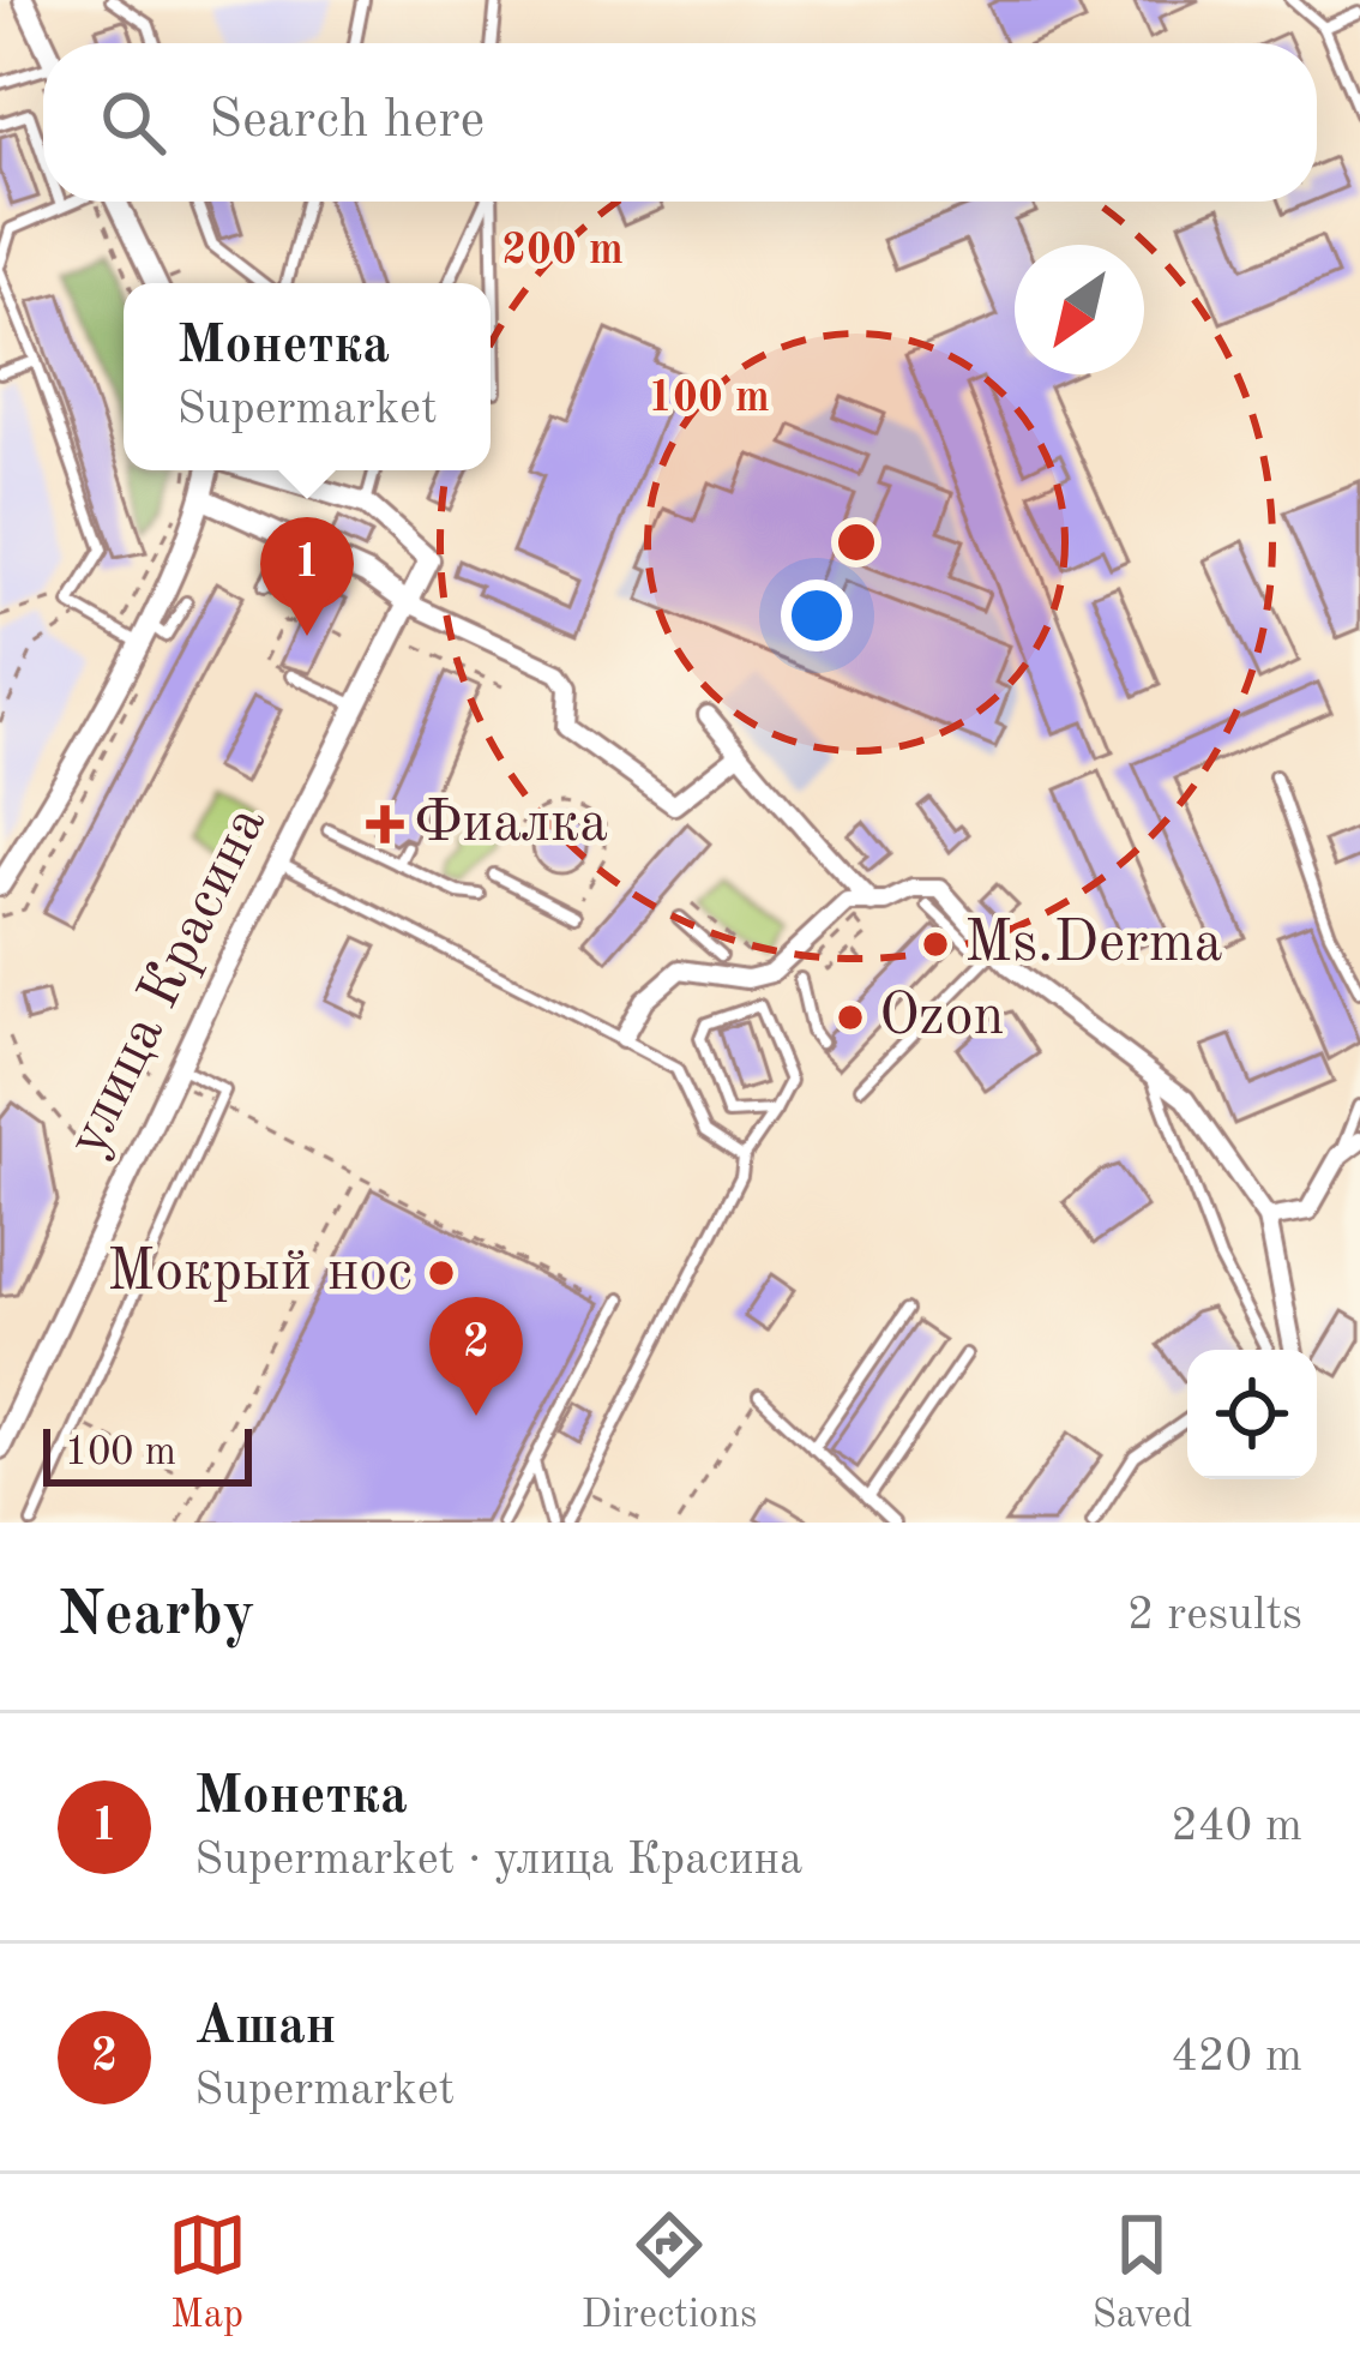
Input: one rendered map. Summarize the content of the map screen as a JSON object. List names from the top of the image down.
{
  "streets": {
    "street": ["улица Красина"]
  },
  "places": {
    "health": ["Фиалка"],
    "other": ["Ms.Derma", "Ozon", "Мокрый нос"]
  },
  "scale_bar": "100 m",
  "north": "bottom left",
  "page": {
    "search": "Search here",
    "popup": ["Монетка", "Supermarket"],
    "pins": ["1", "2"],
    "scale": "100 m",
    "heading": ["Nearby", "2 results"],
    "list": [
      {
        "mark": "1",
        "name": "Монетка",
        "note": "Supermarket · улица Красина",
        "value": "240 m"
      },
      {
        "mark": "2",
        "name": "Ашан",
        "note": "Supermarket",
        "value": "420 m"
      }
    ],
    "nav": ["Map", "Directions", "Saved"]
  },
  "rings": ["200 m", "100 m"]
}
